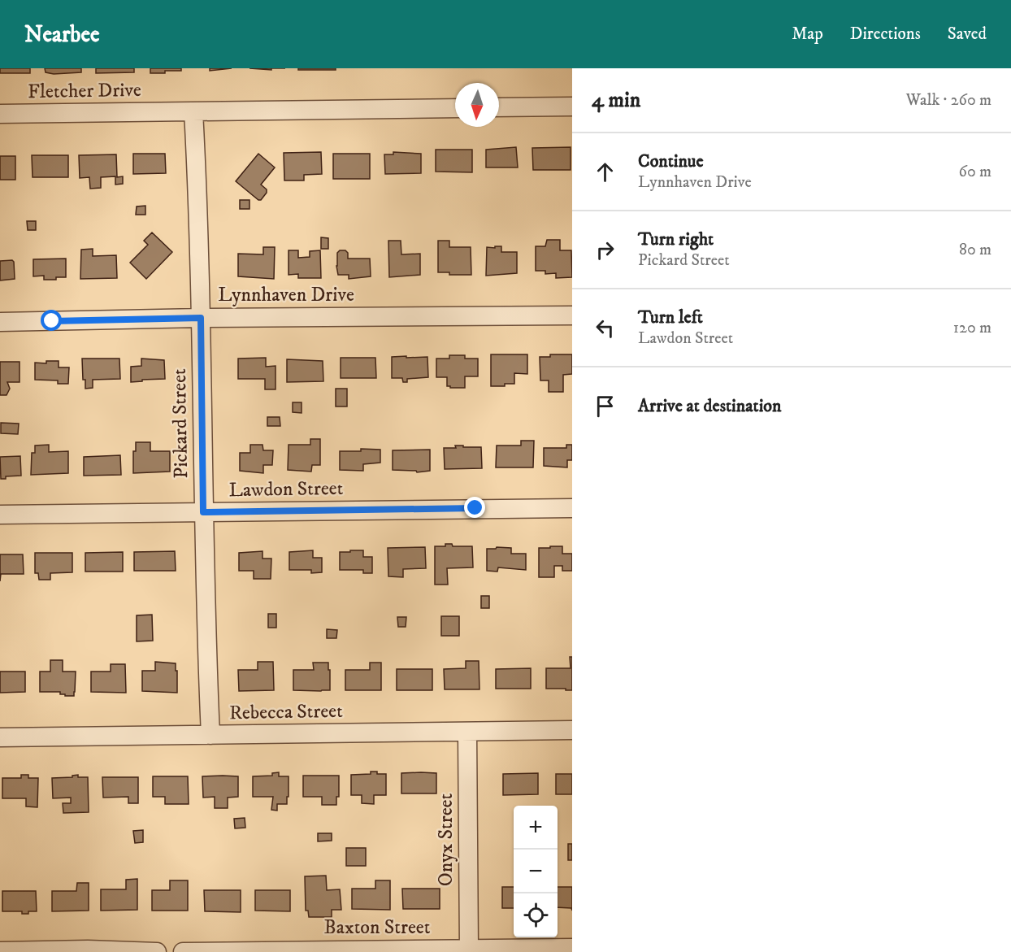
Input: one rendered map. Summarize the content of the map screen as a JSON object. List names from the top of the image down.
{
  "streets": {
    "street": [
      "Fletcher Drive",
      "Lynnhaven Drive",
      "Pickard Street",
      "Lawdon Street",
      "Rebecca Street",
      "Onyx Street",
      "Baxton Street"
    ]
  },
  "crossings": [
    ["Fletcher Drive", "Pickard Street"],
    ["Lynnhaven Drive", "Pickard Street"],
    ["Pickard Street", "Lawdon Street"],
    ["Pickard Street", "Rebecca Street"],
    ["Rebecca Street", "Onyx Street"],
    ["Onyx Street", "Baxton Street"]
  ],
  "north": "bottom",
  "page": {
    "header": "Nearbee",
    "nav": ["Map", "Directions", "Saved"],
    "heading": ["4 min", "Walk · 260 m"],
    "list": [
      ["Continue", "Lynnhaven Drive", "60 m"],
      ["Turn right", "Pickard Street", "80 m"],
      ["Turn left", "Lawdon Street", "120 m"],
      "Arrive at destination"
    ],
    "map_buttons": ["+", "−"]
  }
}
